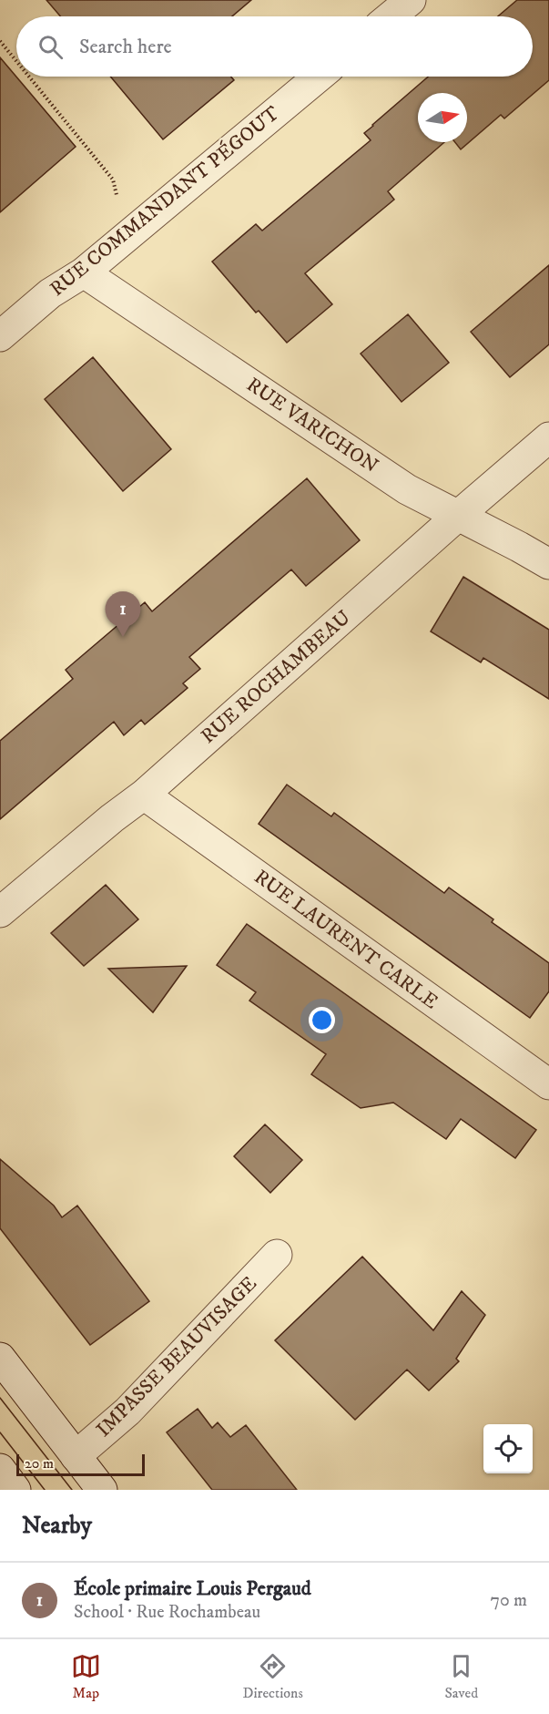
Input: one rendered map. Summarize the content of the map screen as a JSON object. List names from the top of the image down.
{
  "streets": {
    "street": [
      "RUE COMMANDANT PÉGOUT",
      "RUE VARICHON",
      "RUE ROCHAMBEAU",
      "RUE LAURENT CARLE",
      "IMPASSE BEAUVISAGE"
    ]
  },
  "crossings": [
    ["RUE COMMANDANT PÉGOUT", "RUE VARICHON"],
    ["RUE VARICHON", "RUE ROCHAMBEAU"],
    ["RUE ROCHAMBEAU", "RUE LAURENT CARLE"]
  ],
  "scale_bar": "20 m",
  "north": "right",
  "page": {
    "search": "Search here",
    "pins": "1",
    "scale": "20 m",
    "heading": "Nearby",
    "list": [
      {
        "mark": "1",
        "name": "École primaire Louis Pergaud",
        "note": "School · Rue Rochambeau",
        "value": "70 m"
      }
    ],
    "nav": ["Map", "Directions", "Saved"]
  }
}
